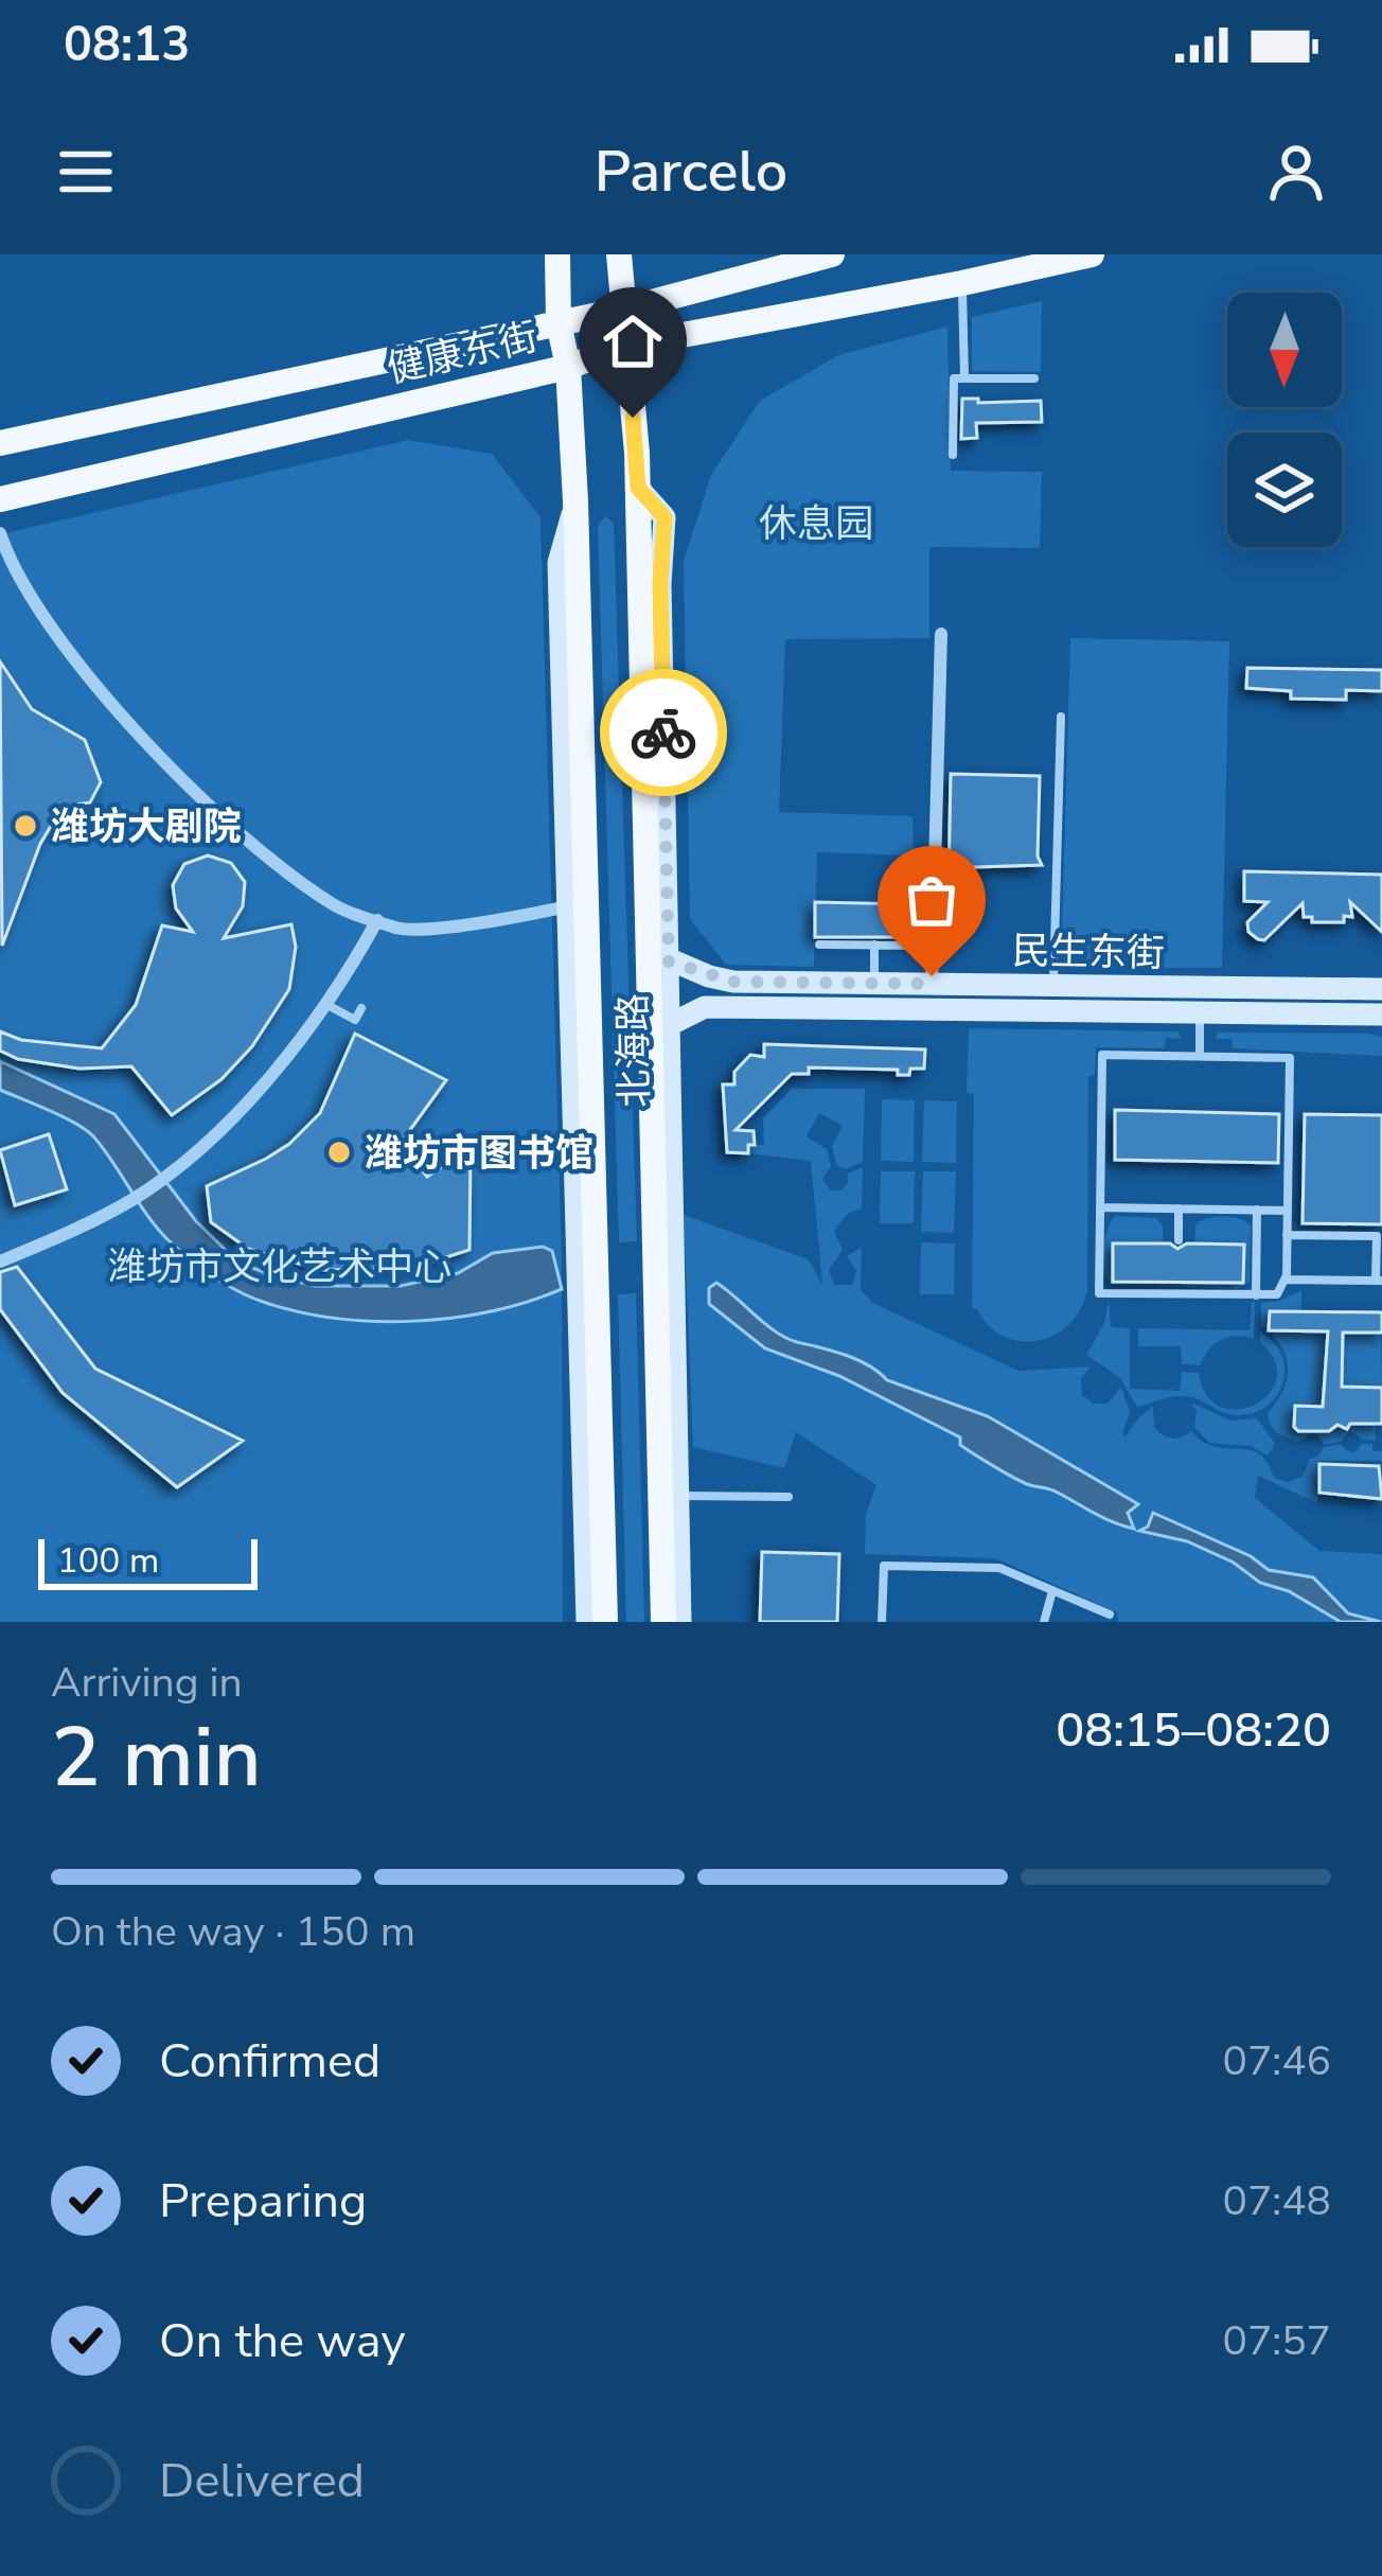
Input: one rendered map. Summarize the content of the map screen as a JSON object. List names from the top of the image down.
{
  "streets": {
    "main road": ["健康东街", "民生东街", "北海路"]
  },
  "crossings": [
    ["健康东街", "北海路"],
    ["民生东街", "北海路"]
  ],
  "parks": ["休息园", "潍坊市文化艺术中心"],
  "places": ["潍坊大剧院", "潍坊市图书馆"],
  "scale_bar": "100 m",
  "north": "bottom",
  "page": {
    "status": "08:13",
    "header": "Parcelo",
    "scale": "100 m",
    "heading": ["2 min", "Arriving in", "08:15–08:20"],
    "bar": "On the way · 150 m",
    "list": [
      ["Confirmed", "07:46"],
      ["Preparing", "07:48"],
      ["On the way", "07:57"],
      "Delivered"
    ]
  }
}
